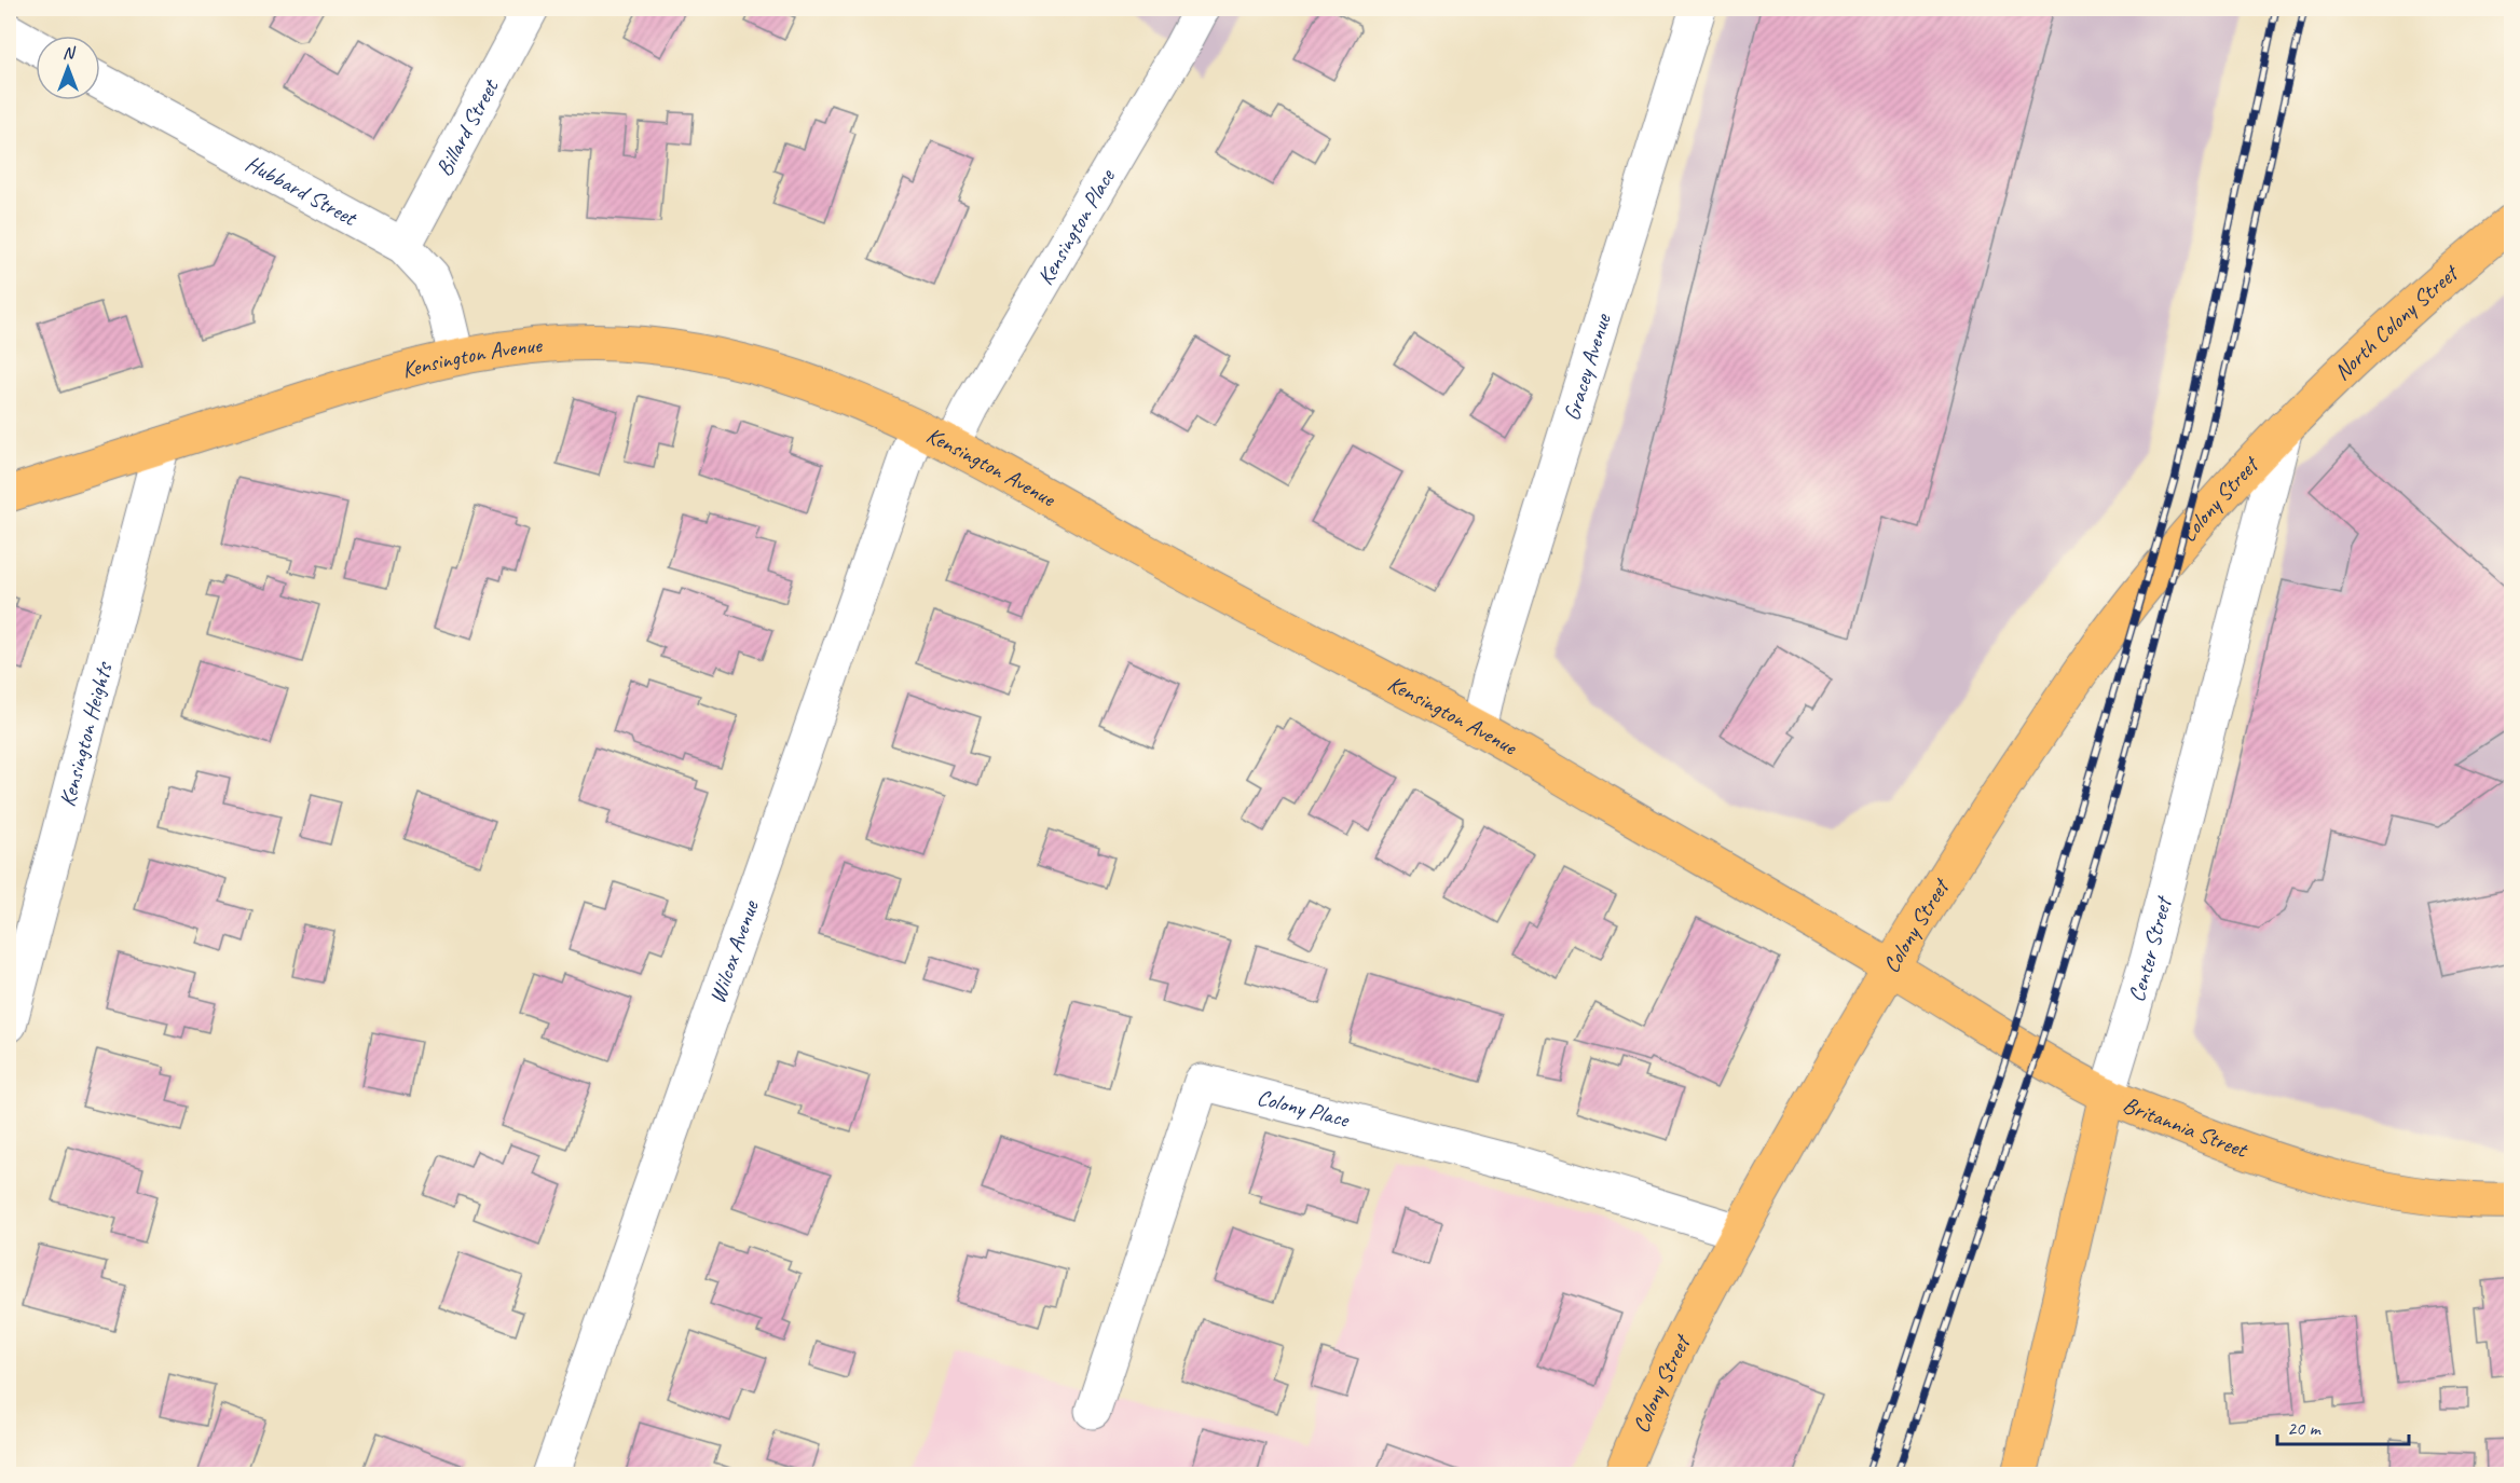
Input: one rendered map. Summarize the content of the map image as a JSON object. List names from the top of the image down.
{
  "streets": {
    "main road": [
      "North Colony Street",
      "Kensington Avenue",
      "Colony Street",
      "Center Street",
      "Britannia Street"
    ],
    "street": [
      "Billard Street",
      "Hubbard Street",
      "Kensington Place",
      "Gracey Avenue",
      "Kensington Heights",
      "Wilcox Avenue",
      "Colony Place"
    ]
  },
  "crossings": [
    ["Billard Street", "Hubbard Street"],
    ["Hubbard Street", "Kensington Avenue"],
    ["Kensington Place", "Kensington Avenue"],
    ["North Colony Street", "Colony Street"],
    ["North Colony Street", "Center Street"],
    ["Kensington Avenue", "Gracey Avenue"],
    ["Kensington Avenue", "Colony Street"],
    ["Kensington Avenue", "Kensington Heights"],
    ["Kensington Avenue", "Wilcox Avenue"],
    ["Kensington Avenue", "Britannia Street"],
    ["Colony Street", "Center Street"],
    ["Colony Street", "Colony Place"],
    ["Colony Street", "Britannia Street"],
    ["Center Street", "Britannia Street"]
  ],
  "scale_bar": "20 m",
  "north": "top"
}
